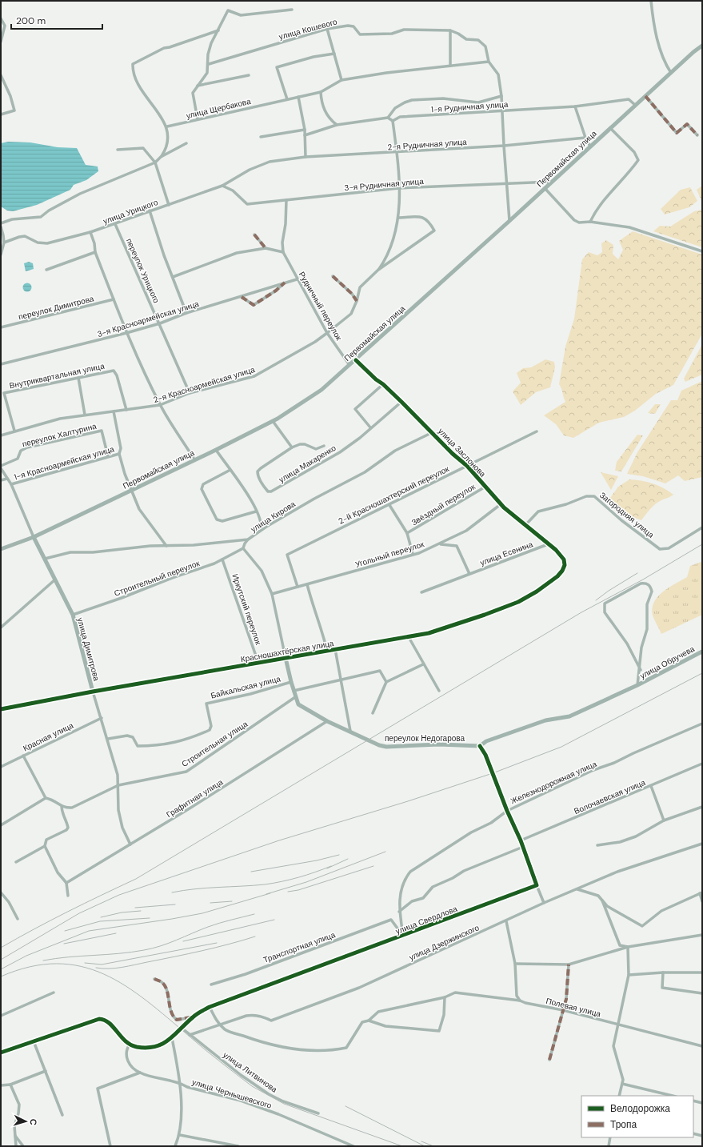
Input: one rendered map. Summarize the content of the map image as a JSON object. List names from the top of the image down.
{
  "streets": {
    "street": [
      "улица Кошевого",
      "1-я Рудничная улица",
      "улица Щербакова",
      "2-я Рудничная улица",
      "Первомайская улица",
      "3-я Рудничная улица",
      "улица Урицкого",
      "переулок Урицкого",
      "Рудничный переулок",
      "переулок Димитрова",
      "3-я Красноармейская улица",
      "Внутриквартальная улица",
      "2-я Красноармейская улица",
      "переулок Халтурина",
      "улица Заслонова",
      "1-я Красноармейская улица",
      "улица Макаренко",
      "2-й Красношахтерский переулок",
      "Звёздный переулок",
      "Загородняя улица",
      "улица Кирова",
      "улица Есенина",
      "Угольный переулок",
      "Строительный переулок",
      "Иркутский переулок",
      "улица Димитрова",
      "Красношахтёрская улица",
      "улица Обручева",
      "Байкальская улица",
      "Красная улица",
      "переулок Недогарова",
      "Строительная улица",
      "Железнодорожная улица",
      "Волочаевская улица",
      "Графитная улица",
      "улица Свердлова",
      "улица Дзержинского",
      "Транспортная улица",
      "Полевая улица",
      "улица Литвинова",
      "улица Чернышевского"
    ]
  },
  "crossings": [
    ["улица Кошевого", "улица Щербакова"],
    ["1-я Рудничная улица", "Первомайская улица"],
    ["2-я Рудничная улица", "улица Урицкого"],
    ["Первомайская улица", "3-я Рудничная улица"],
    ["Первомайская улица", "Рудничный переулок"],
    ["Первомайская улица", "улица Заслонова"],
    ["Первомайская улица", "улица Димитрова"],
    ["3-я Рудничная улица", "улица Урицкого"],
    ["3-я Рудничная улица", "Рудничный переулок"],
    ["улица Урицкого", "переулок Урицкого"],
    ["переулок Урицкого", "3-я Красноармейская улица"],
    ["переулок Урицкого", "2-я Красноармейская улица"],
    ["Рудничный переулок", "3-я Красноармейская улица"],
    ["Рудничный переулок", "2-я Красноармейская улица"],
    ["Внутриквартальная улица", "2-я Красноармейская улица"],
    ["переулок Халтурина", "1-я Красноармейская улица"],
    ["улица Заслонова", "улица Макаренко"],
    ["улица Заслонова", "2-й Красношахтерский переулок"],
    ["улица Заслонова", "Звёздный переулок"],
    ["улица Заслонова", "Загородняя улица"],
    ["улица Заслонова", "улица Кирова"],
    ["улица Заслонова", "улица Есенина"],
    ["улица Заслонова", "Угольный переулок"],
    ["улица Заслонова", "Красношахтёрская улица"],
    ["1-я Красноармейская улица", "улица Димитрова"],
    ["2-й Красношахтерский переулок", "Угольный переулок"],
    ["улица Кирова", "улица Димитрова"],
    ["Угольный переулок", "переулок Недогарова"],
    ["Строительный переулок", "Иркутский переулок"],
    ["Строительный переулок", "улица Димитрова"],
    ["Строительный переулок", "переулок Недогарова"],
    ["Иркутский переулок", "Красношахтёрская улица"],
    ["улица Димитрова", "Красношахтёрская улица"],
    ["улица Димитрова", "Байкальская улица"],
    ["улица Димитрова", "Красная улица"],
    ["улица Димитрова", "Строительная улица"],
    ["улица Димитрова", "Графитная улица"],
    ["Красношахтёрская улица", "переулок Недогарова"],
    ["Байкальская улица", "переулок Недогарова"],
    ["переулок Недогарова", "Строительная улица"],
    ["переулок Недогарова", "Графитная улица"],
    ["Железнодорожная улица", "улица Свердлова"],
    ["Железнодорожная улица", "Транспортная улица"],
    ["улица Свердлова", "Транспортная улица"],
    ["улица Свердлова", "улица Литвинова"],
    ["улица Свердлова", "улица Чернышевского"],
    ["улица Дзержинского", "улица Литвинова"]
  ],
  "legend": ["Велодорожка", "Тропа"],
  "scale_bar": "200 m",
  "north": "right"
}
